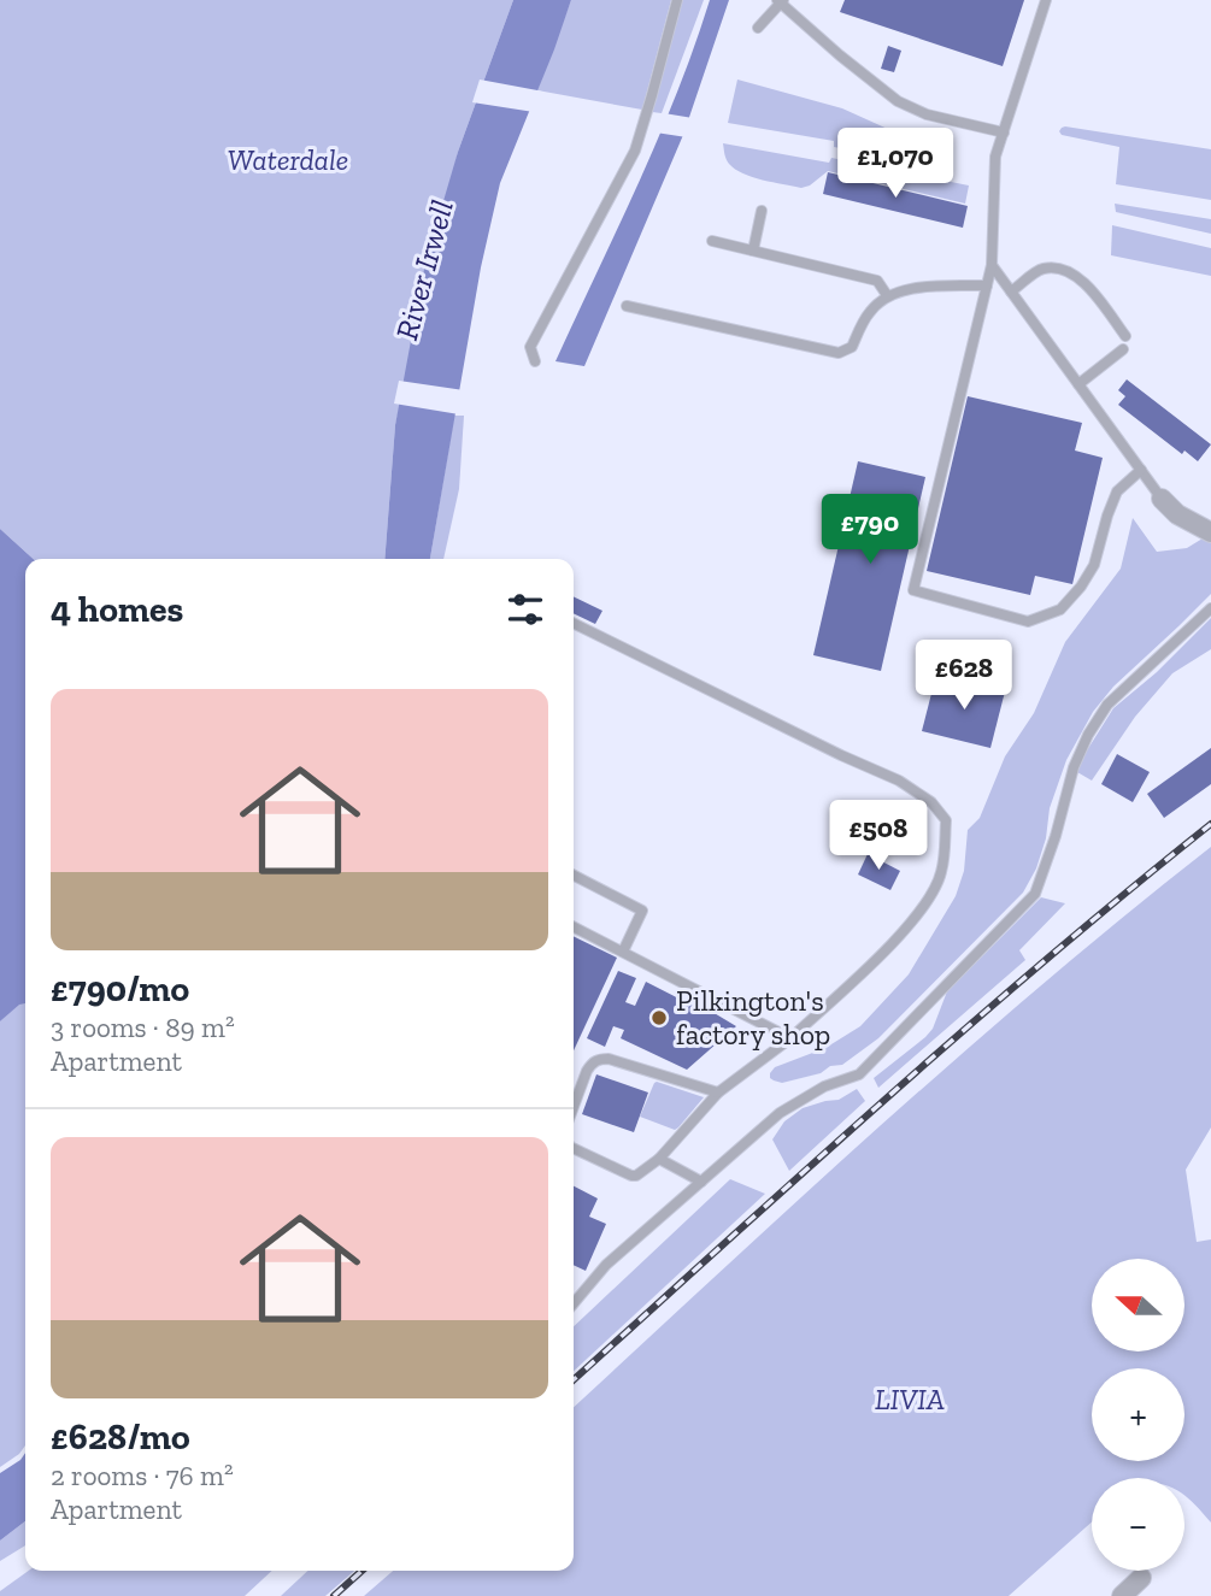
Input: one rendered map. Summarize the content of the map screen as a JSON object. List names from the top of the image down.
{
  "water": ["River Irwell"],
  "parks": ["Waterdale", "LIVIA"],
  "places": ["Pilkington's factory shop"],
  "north": "left",
  "page": {
    "price": [
      "£1,070",
      "£790",
      "£628",
      "£508"
    ],
    "heading": "4 homes",
    "list": [
      {
        "name": "£790/mo",
        "note": "3 rooms · 89 m² · Apartment"
      },
      {
        "name": "£628/mo",
        "note": "2 rooms · 76 m² · Apartment"
      }
    ],
    "map_buttons": ["+", "−"]
  }
}
